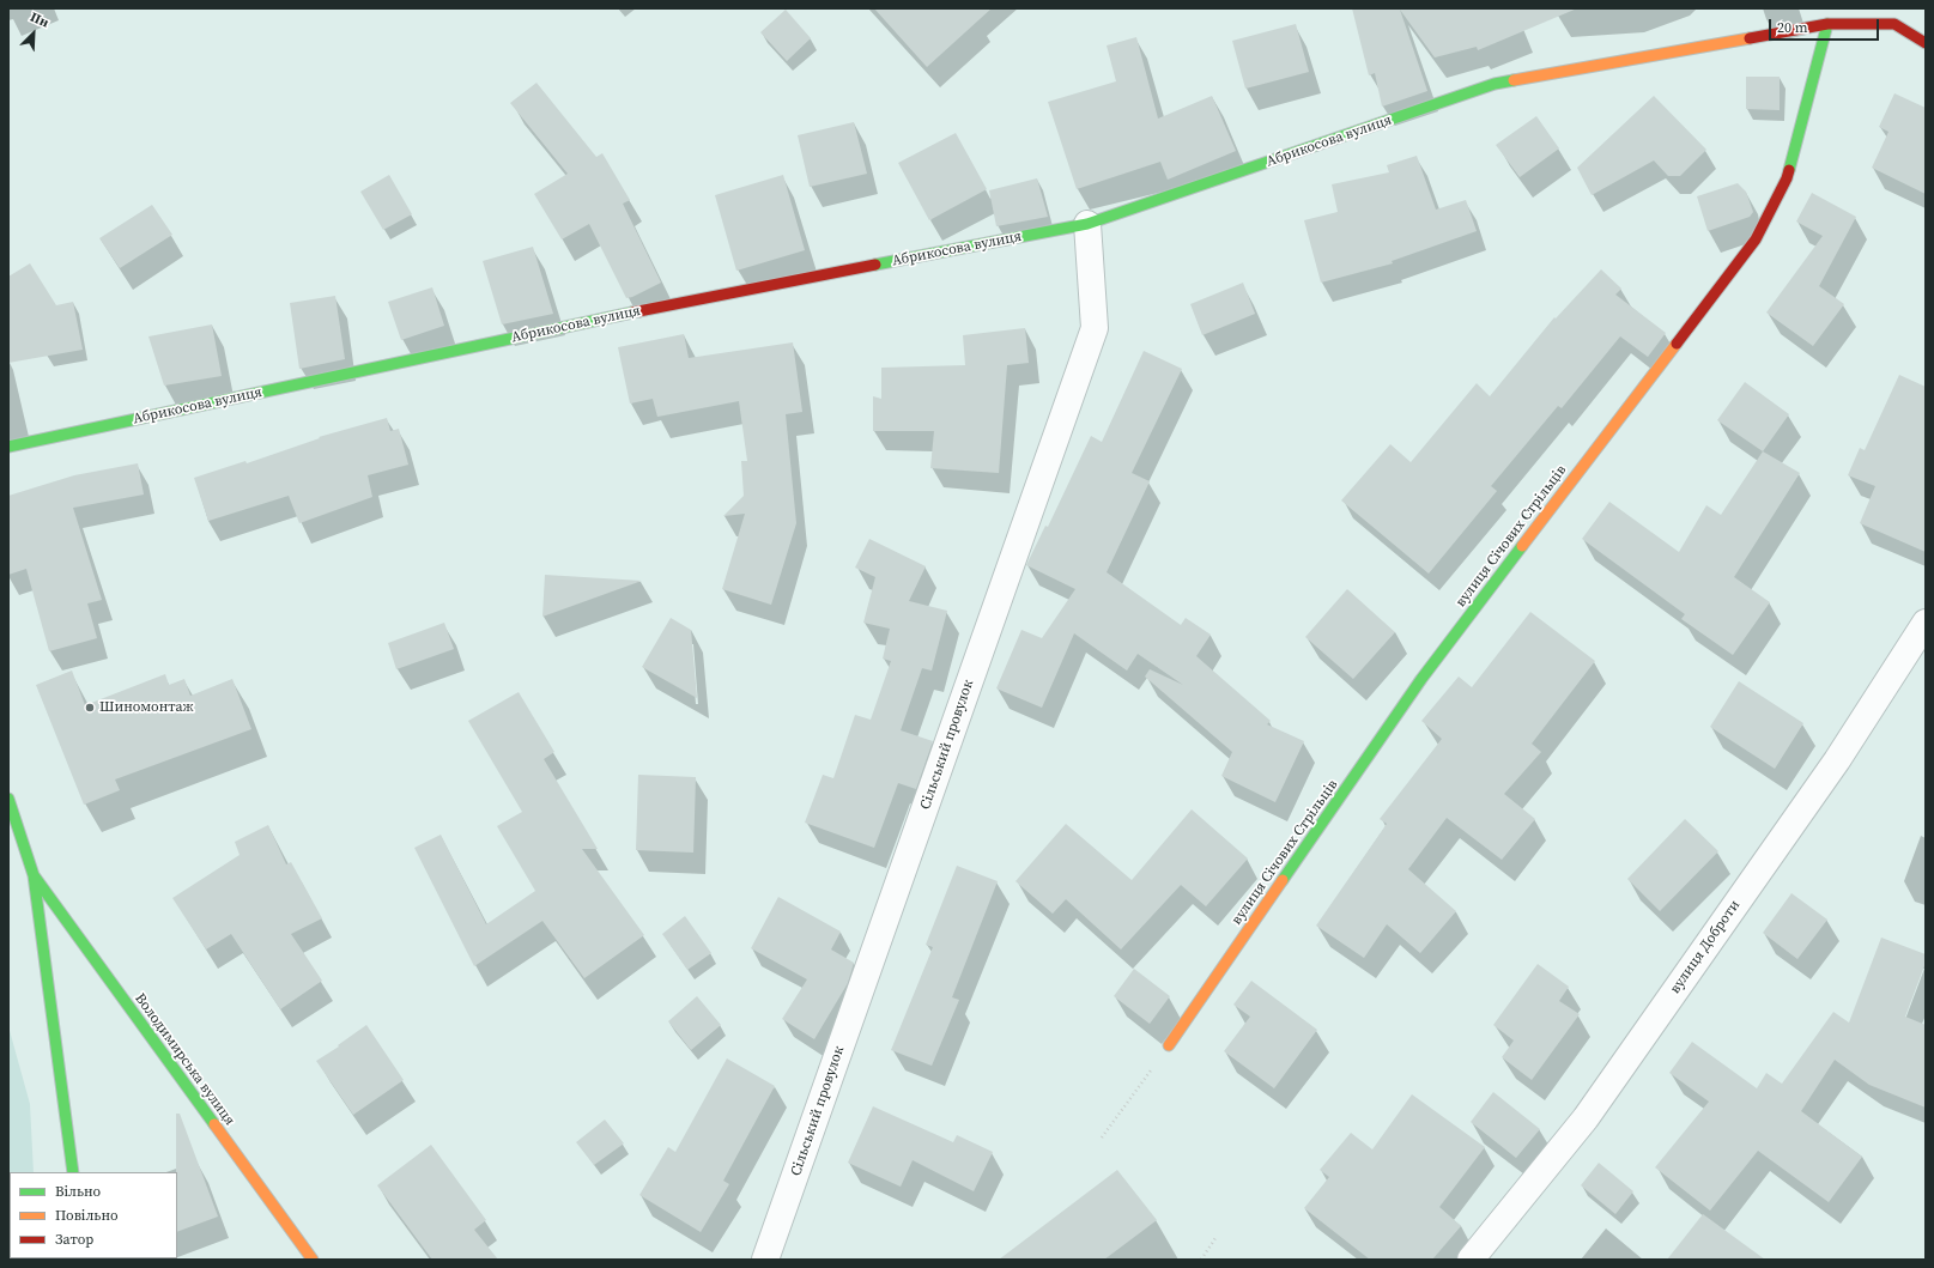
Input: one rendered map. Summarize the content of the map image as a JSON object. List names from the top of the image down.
{
  "streets": {
    "street": [
      "Абрикосова вулиця",
      "вулиця Січових Стрільців",
      "Сільський провулок",
      "вулиця Доброти",
      "Володимирська вулиця"
    ]
  },
  "crossings": [
    ["Абрикосова вулиця", "вулиця Січових Стрільців"],
    ["Абрикосова вулиця", "Сільський провулок"]
  ],
  "places": ["Шиномонтаж"],
  "legend": ["Вільно", "Повільно", "Затор"],
  "scale_bar": "20 m",
  "north": "top right"
}
